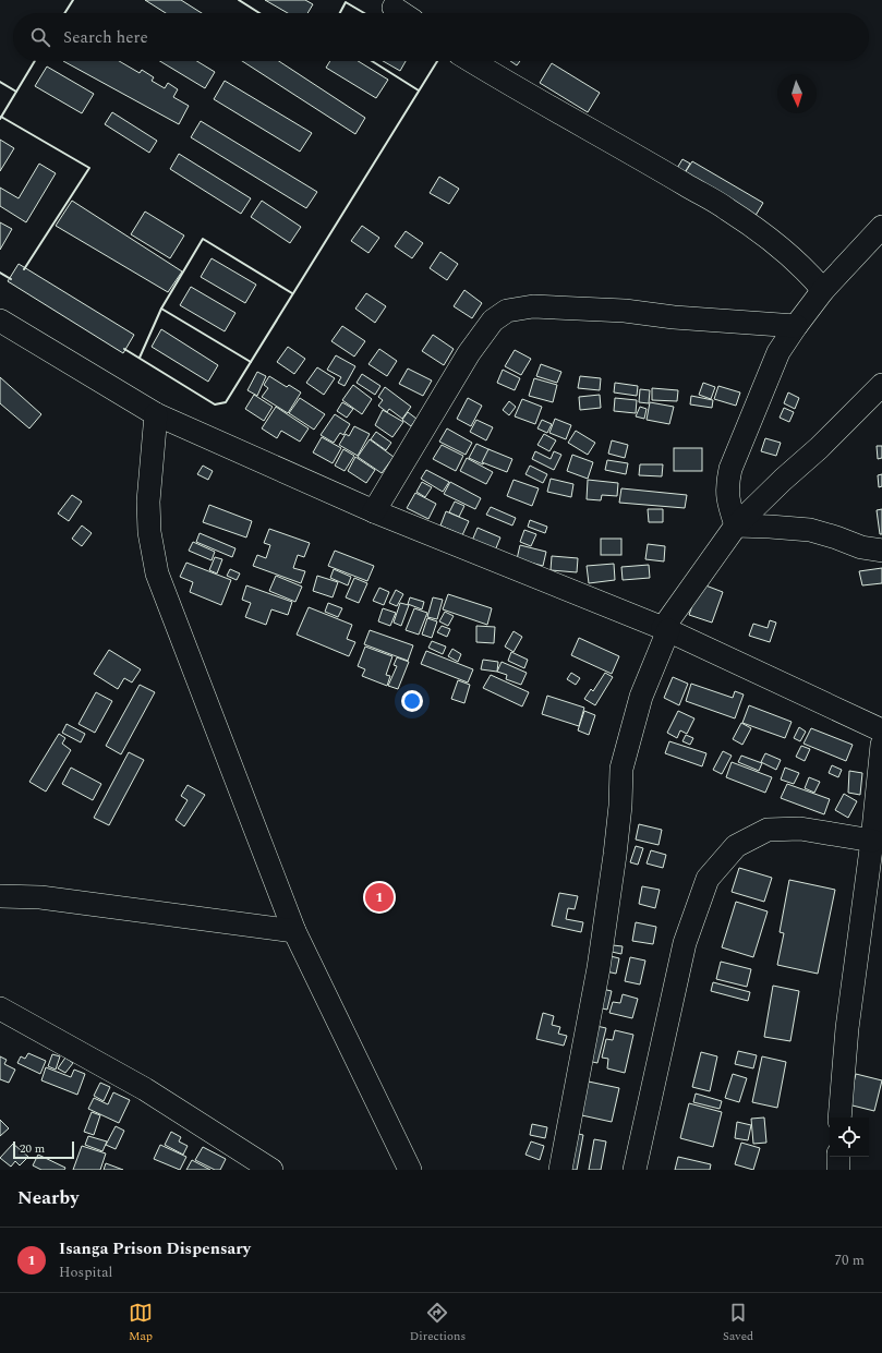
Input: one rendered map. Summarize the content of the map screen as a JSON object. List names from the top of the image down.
{
  "scale_bar": "20 m",
  "north": "bottom",
  "page": {
    "search": "Search here",
    "pins": "1",
    "scale": "20 m",
    "heading": "Nearby",
    "list": [
      {
        "mark": "1",
        "name": "Isanga Prison Dispensary",
        "note": "Hospital",
        "value": "70 m"
      }
    ],
    "nav": ["Map", "Directions", "Saved"]
  }
}
